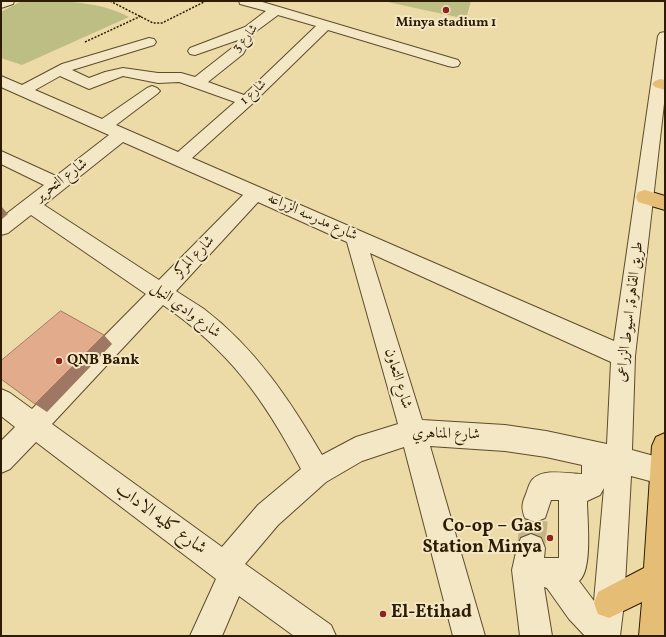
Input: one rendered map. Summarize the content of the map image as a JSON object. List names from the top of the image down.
{
  "streets": {
    "street": [
      "شارع 3",
      "شارع 1",
      "شارع التحرير",
      "شارع مدرسه الزراعه",
      "شارع المركز",
      "شارع وادي النيل",
      "طريق القاهرة, اسيوط الزراعى",
      "شارع التعاون",
      "شارع المناهري",
      "شارع كليه الاداب"
    ]
  },
  "crossings": [
    ["شارع 1", "شارع مدرسه الزراعه"],
    ["شارع التحرير", "شارع مدرسه الزراعه"],
    ["شارع التحرير", "شارع وادي النيل"],
    ["شارع مدرسه الزراعه", "شارع المركز"],
    ["شارع مدرسه الزراعه", "طريق القاهرة, اسيوط الزراعى"],
    ["شارع مدرسه الزراعه", "شارع التعاون"],
    ["شارع المركز", "شارع وادي النيل"],
    ["شارع المركز", "شارع كليه الاداب"],
    ["شارع وادي النيل", "شارع المناهري"],
    ["طريق القاهرة, اسيوط الزراعى", "شارع المناهري"],
    ["شارع التعاون", "شارع المناهري"],
    ["شارع المناهري", "شارع كليه الاداب"]
  ],
  "places": [
    "Minya stadium 1",
    "QNB Bank",
    "Co-op – Gas Station Minya",
    "El-Etihad"
  ]
}
